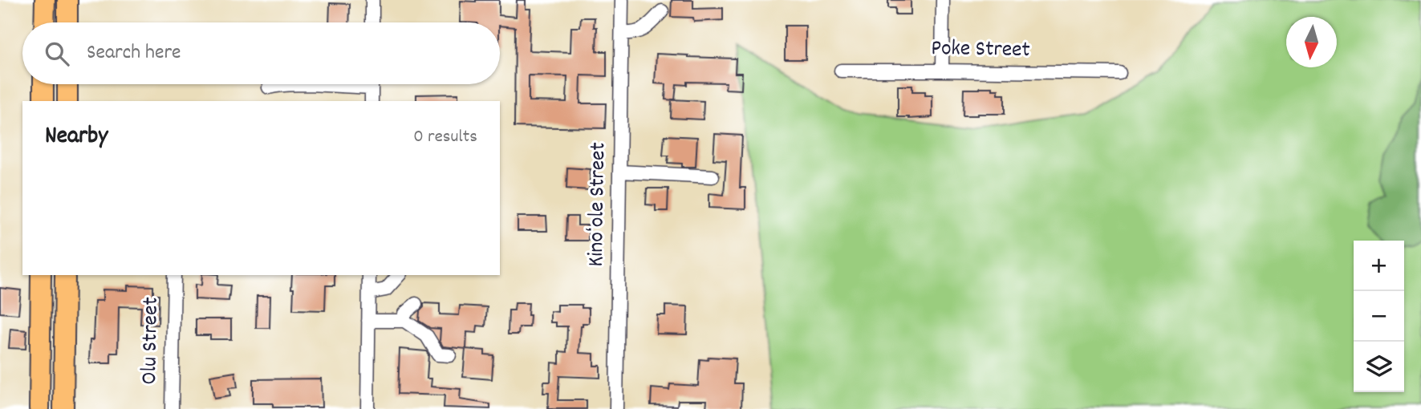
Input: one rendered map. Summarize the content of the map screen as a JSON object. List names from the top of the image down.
{
  "streets": {
    "street": ["Poke Street", "Kinoʻole Street", "Olu Street"]
  },
  "north": "bottom",
  "page": {
    "search": "Search here",
    "heading": ["Nearby", "0 results"],
    "map_buttons": ["+", "−"]
  }
}
